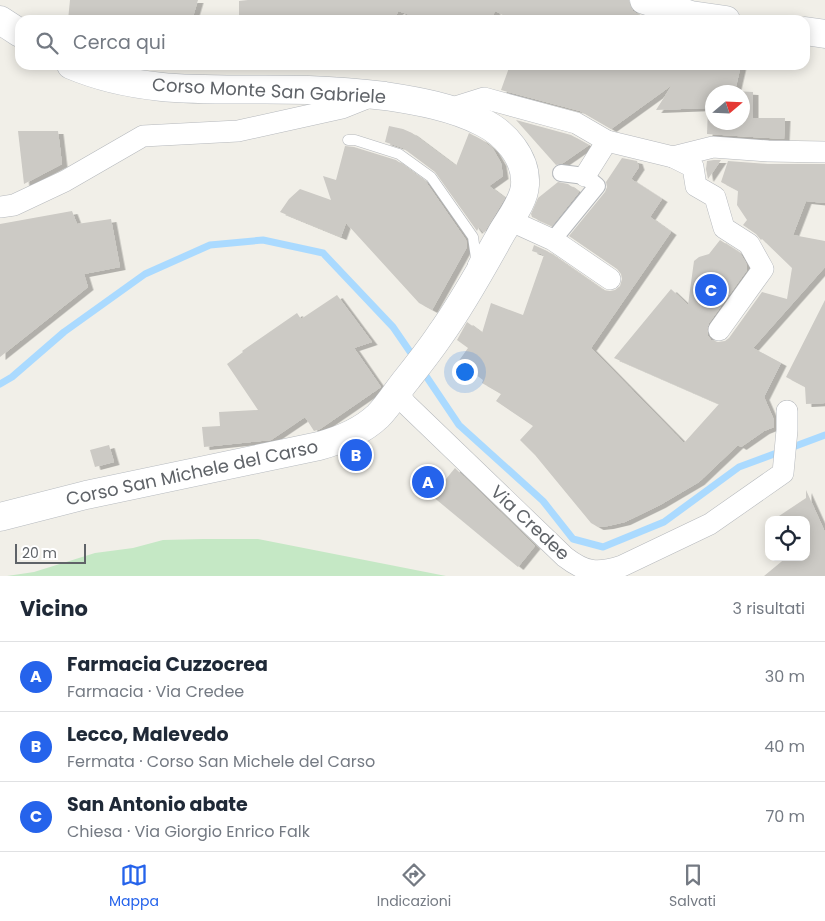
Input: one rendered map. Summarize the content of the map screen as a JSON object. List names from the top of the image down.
{
  "streets": {
    "main road": ["Corso Monte San Gabriele", "Corso San Michele del Carso"],
    "street": ["Via Credee"]
  },
  "crossings": [
    ["Corso Monte San Gabriele", "Corso San Michele del Carso"],
    ["Corso San Michele del Carso", "Via Credee"]
  ],
  "scale_bar": "20 m",
  "north": "right",
  "page": {
    "search": "Cerca qui",
    "pins": ["C", "B", "A"],
    "scale": "20 m",
    "heading": ["Vicino", "3 risultati"],
    "list": [
      {
        "mark": "A",
        "name": "Farmacia Cuzzocrea",
        "note": "Farmacia · Via Credee",
        "value": "30 m"
      },
      {
        "mark": "B",
        "name": "Lecco, Malevedo",
        "note": "Fermata · Corso San Michele del Carso",
        "value": "40 m"
      },
      {
        "mark": "C",
        "name": "San Antonio abate",
        "note": "Chiesa · Via Giorgio Enrico Falk",
        "value": "70 m"
      }
    ],
    "nav": ["Mappa", "Indicazioni", "Salvati"]
  }
}
